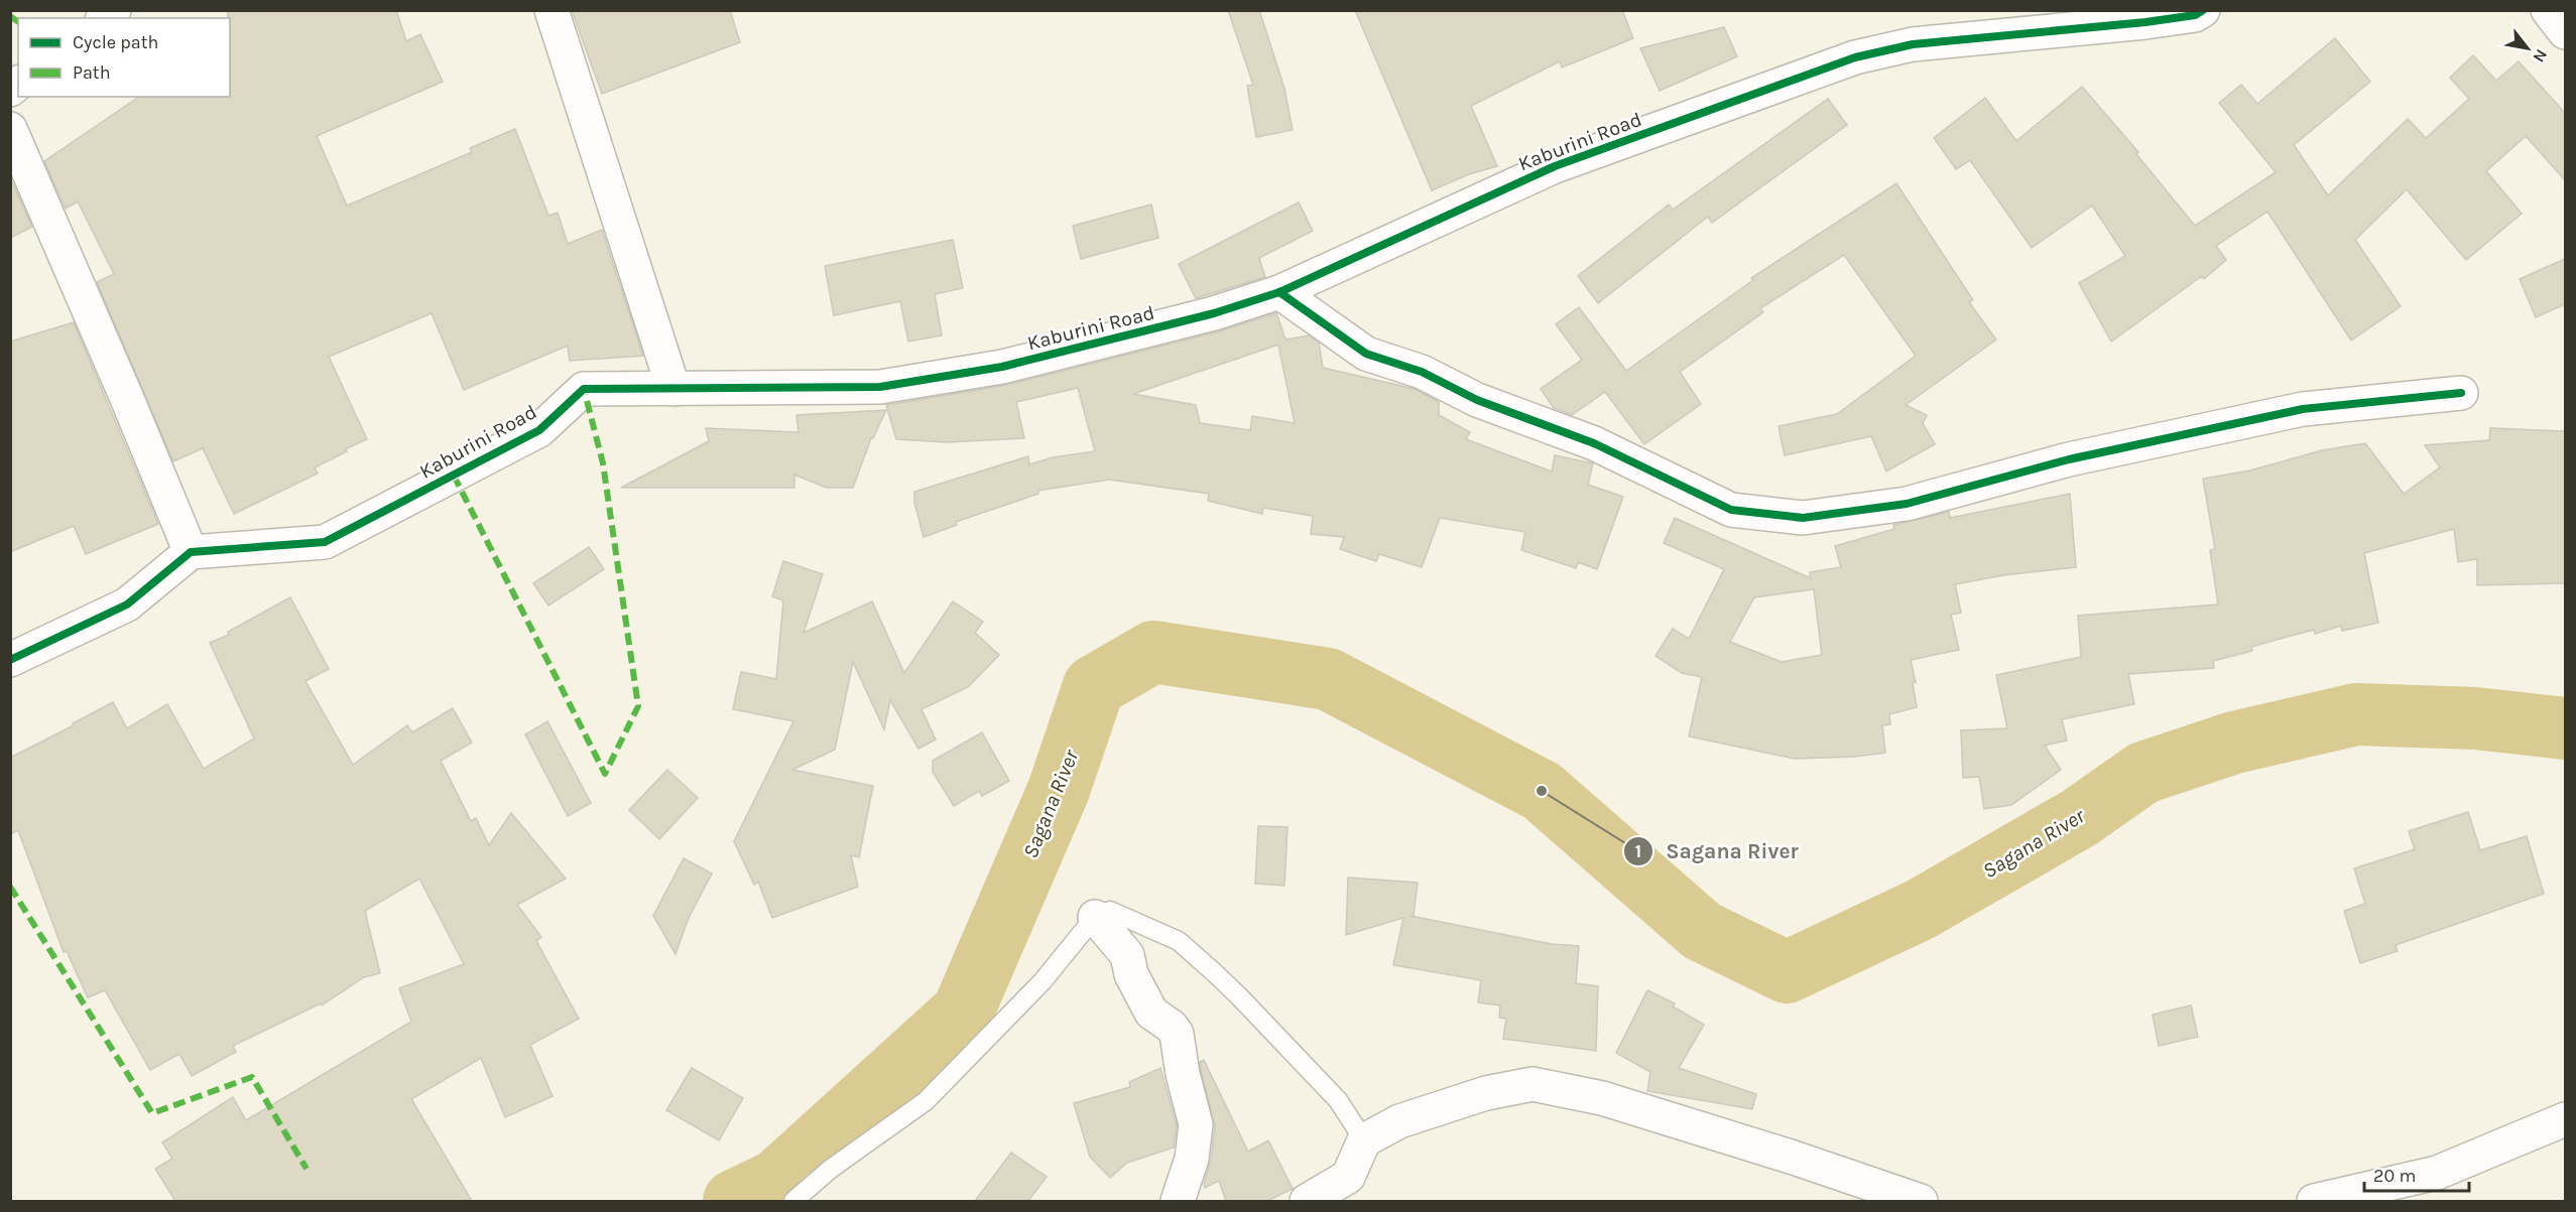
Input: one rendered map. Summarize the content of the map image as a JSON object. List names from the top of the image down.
{
  "streets": {
    "street": ["Kaburini Road"]
  },
  "water": ["Sagana River"],
  "places": ["Sagana River"],
  "legend": ["Cycle path", "Path"],
  "scale_bar": "20 m",
  "north": "bottom right"
}
